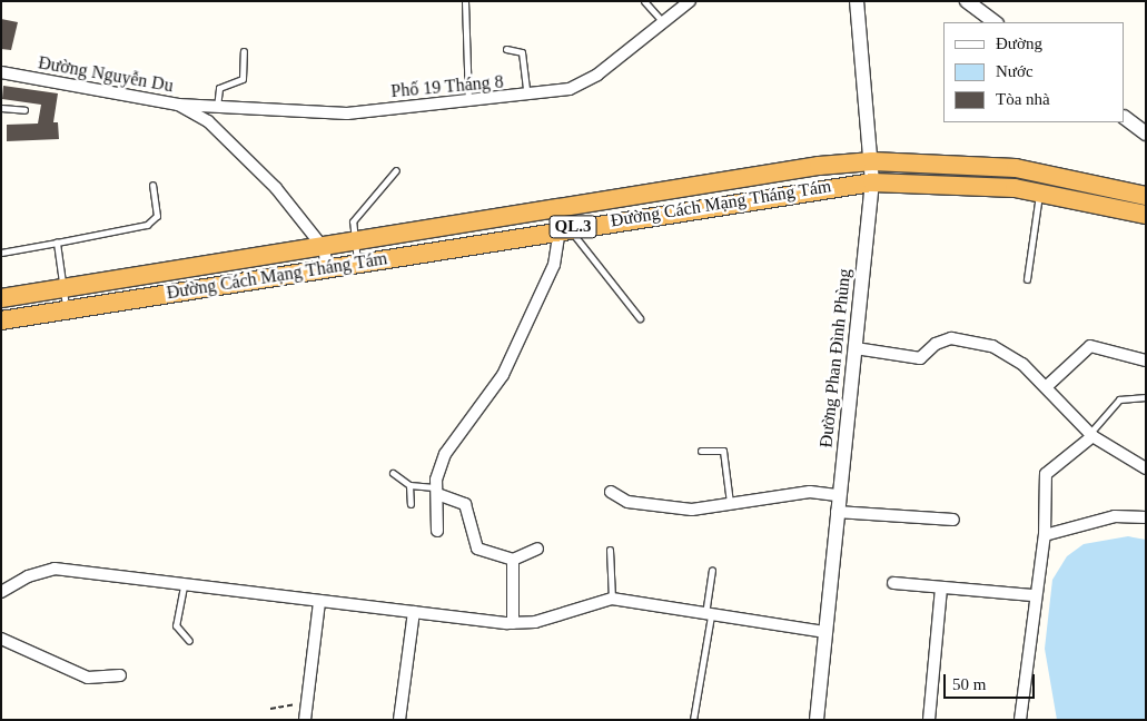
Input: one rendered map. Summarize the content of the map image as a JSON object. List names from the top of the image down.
{
  "streets": {
    "highway": ["Đường Cách Mạng Tháng Tám", "QL.3"],
    "street": ["Đường Nguyễn Du", "Phố 19 Tháng 8", "Đường Phan Đình Phùng"]
  },
  "crossings": [
    ["Đường Nguyễn Du", "Phố 19 Tháng 8"],
    ["Đường Nguyễn Du", "Đường Cách Mạng Tháng Tám"],
    ["Đường Cách Mạng Tháng Tám", "Đường Phan Đình Phùng"]
  ],
  "legend": ["Đường", "Nước", "Tòa nhà"],
  "scale_bar": "50 m"
}
